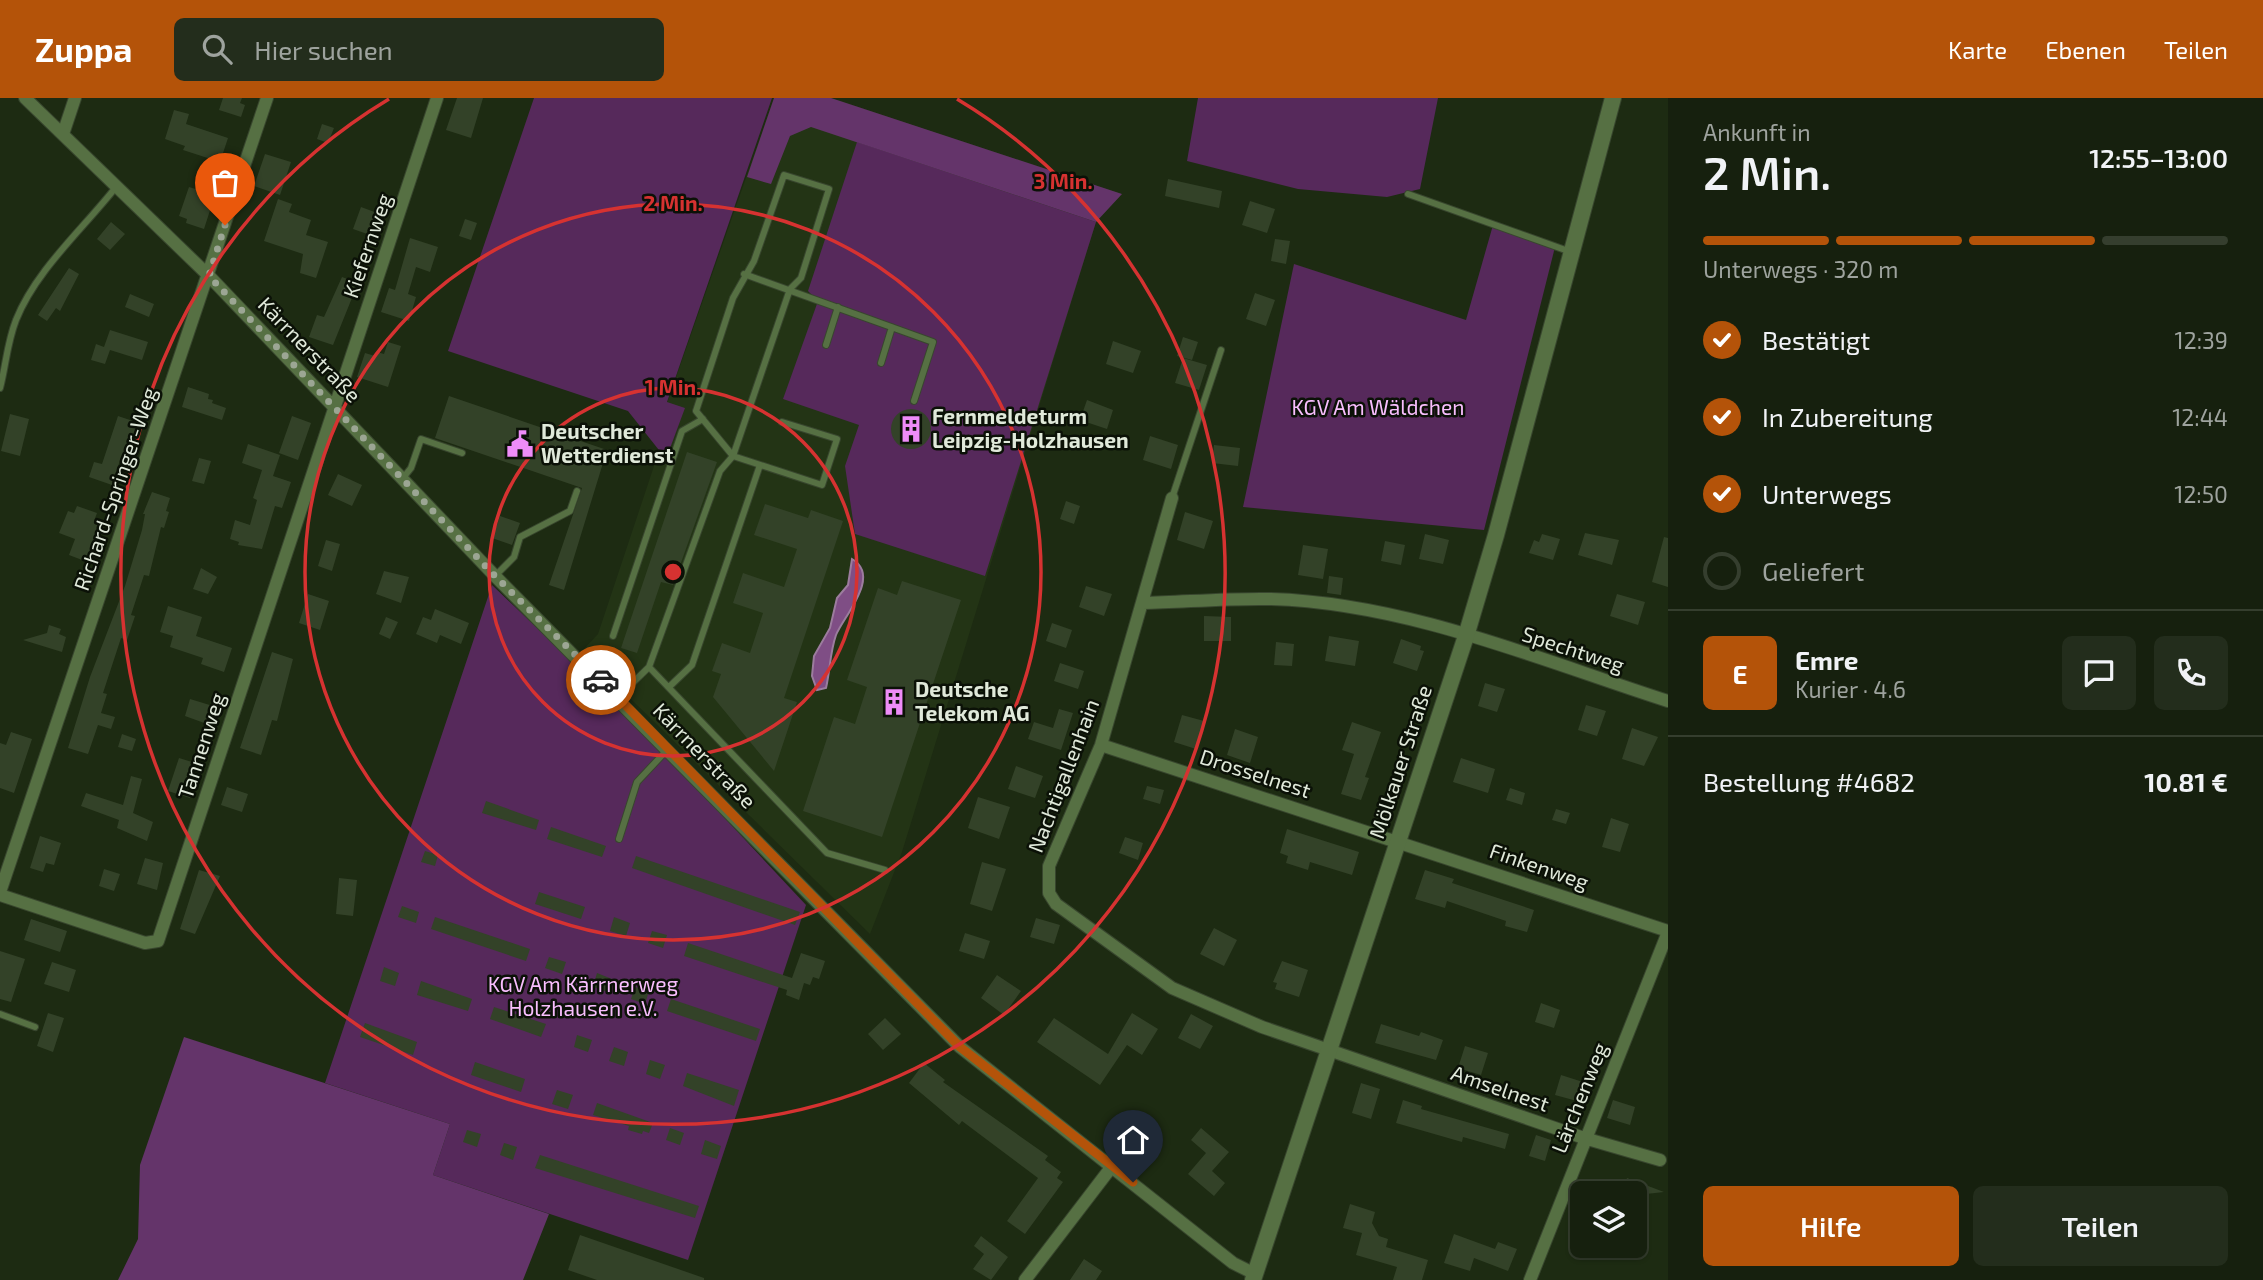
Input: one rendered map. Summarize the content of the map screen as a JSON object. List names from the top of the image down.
{
  "streets": {
    "street": [
      "Kiefernweg",
      "Kärrnerstraße",
      "Richard-Springer-Weg",
      "Spechtweg",
      "Tannenweg",
      "Mölkauer Straße",
      "Drosselnest",
      "Nachtigallenhain",
      "Finkenweg",
      "Amselnest",
      "Lärchenweg"
    ]
  },
  "crossings": [
    ["Kiefernweg", "Kärrnerstraße"],
    ["Kiefernweg", "Tannenweg"],
    ["Kärrnerstraße", "Richard-Springer-Weg"],
    ["Kärrnerstraße", "Tannenweg"],
    ["Kärrnerstraße", "Mölkauer Straße"],
    ["Richard-Springer-Weg", "Tannenweg"],
    ["Spechtweg", "Mölkauer Straße"],
    ["Mölkauer Straße", "Drosselnest"],
    ["Mölkauer Straße", "Nachtigallenhain"],
    ["Mölkauer Straße", "Finkenweg"],
    ["Mölkauer Straße", "Amselnest"],
    ["Drosselnest", "Nachtigallenhain"],
    ["Drosselnest", "Finkenweg"],
    ["Nachtigallenhain", "Amselnest"],
    ["Finkenweg", "Lärchenweg"],
    ["Amselnest", "Lärchenweg"]
  ],
  "parks": ["KGV Am Wäldchen", "KGV Am Kärrnerweg Holzhausen e.V."],
  "places": {
    "building": ["Fernmeldeturm Leipzig-Holzhausen", "Deutsche Telekom AG"],
    "public building": ["Deutscher Wetterdienst"]
  },
  "page": {
    "header": "Zuppa",
    "search": "Hier suchen",
    "nav": ["Karte", "Ebenen", "Teilen"],
    "heading": ["2 Min.", "Ankunft in", "12:55–13:00"],
    "panel": [
      "Emre",
      "Kurier · 4.6",
      "Bestellung #4682",
      "10.81 €"
    ],
    "bar": "Unterwegs · 320 m",
    "list": [
      ["Bestätigt", "12:39"],
      ["In Zubereitung", "12:44"],
      ["Unterwegs", "12:50"],
      "Geliefert"
    ],
    "round": "E",
    "buttons": ["Hilfe", "Teilen"]
  },
  "rings": ["3 Min.", "2 Min.", "1 Min."]
}
